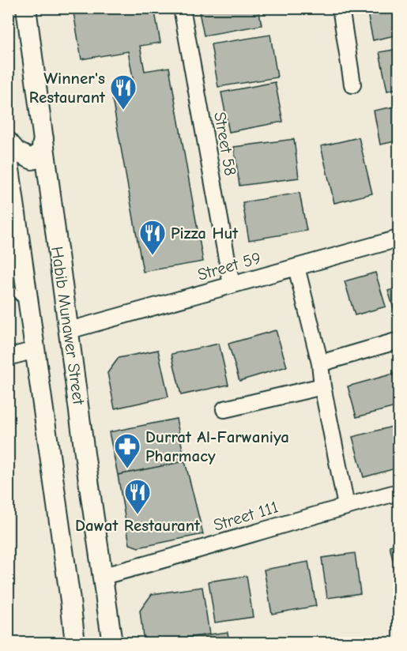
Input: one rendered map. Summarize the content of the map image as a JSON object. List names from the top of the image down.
{
  "streets": {
    "street": [
      "Street 58",
      "Street 59",
      "Habib Munawer Street",
      "Street 111"
    ]
  },
  "crossings": [
    ["Street 58", "Street 59"],
    ["Street 59", "Habib Munawer Street"],
    ["Habib Munawer Street", "Street 111"]
  ],
  "places": {
    "restaurant": ["Winner's Restaurant", "Pizza Hut", "Dawat Restaurant"],
    "pharmacy": ["Durrat Al-Farwaniya Pharmacy"]
  }
}
